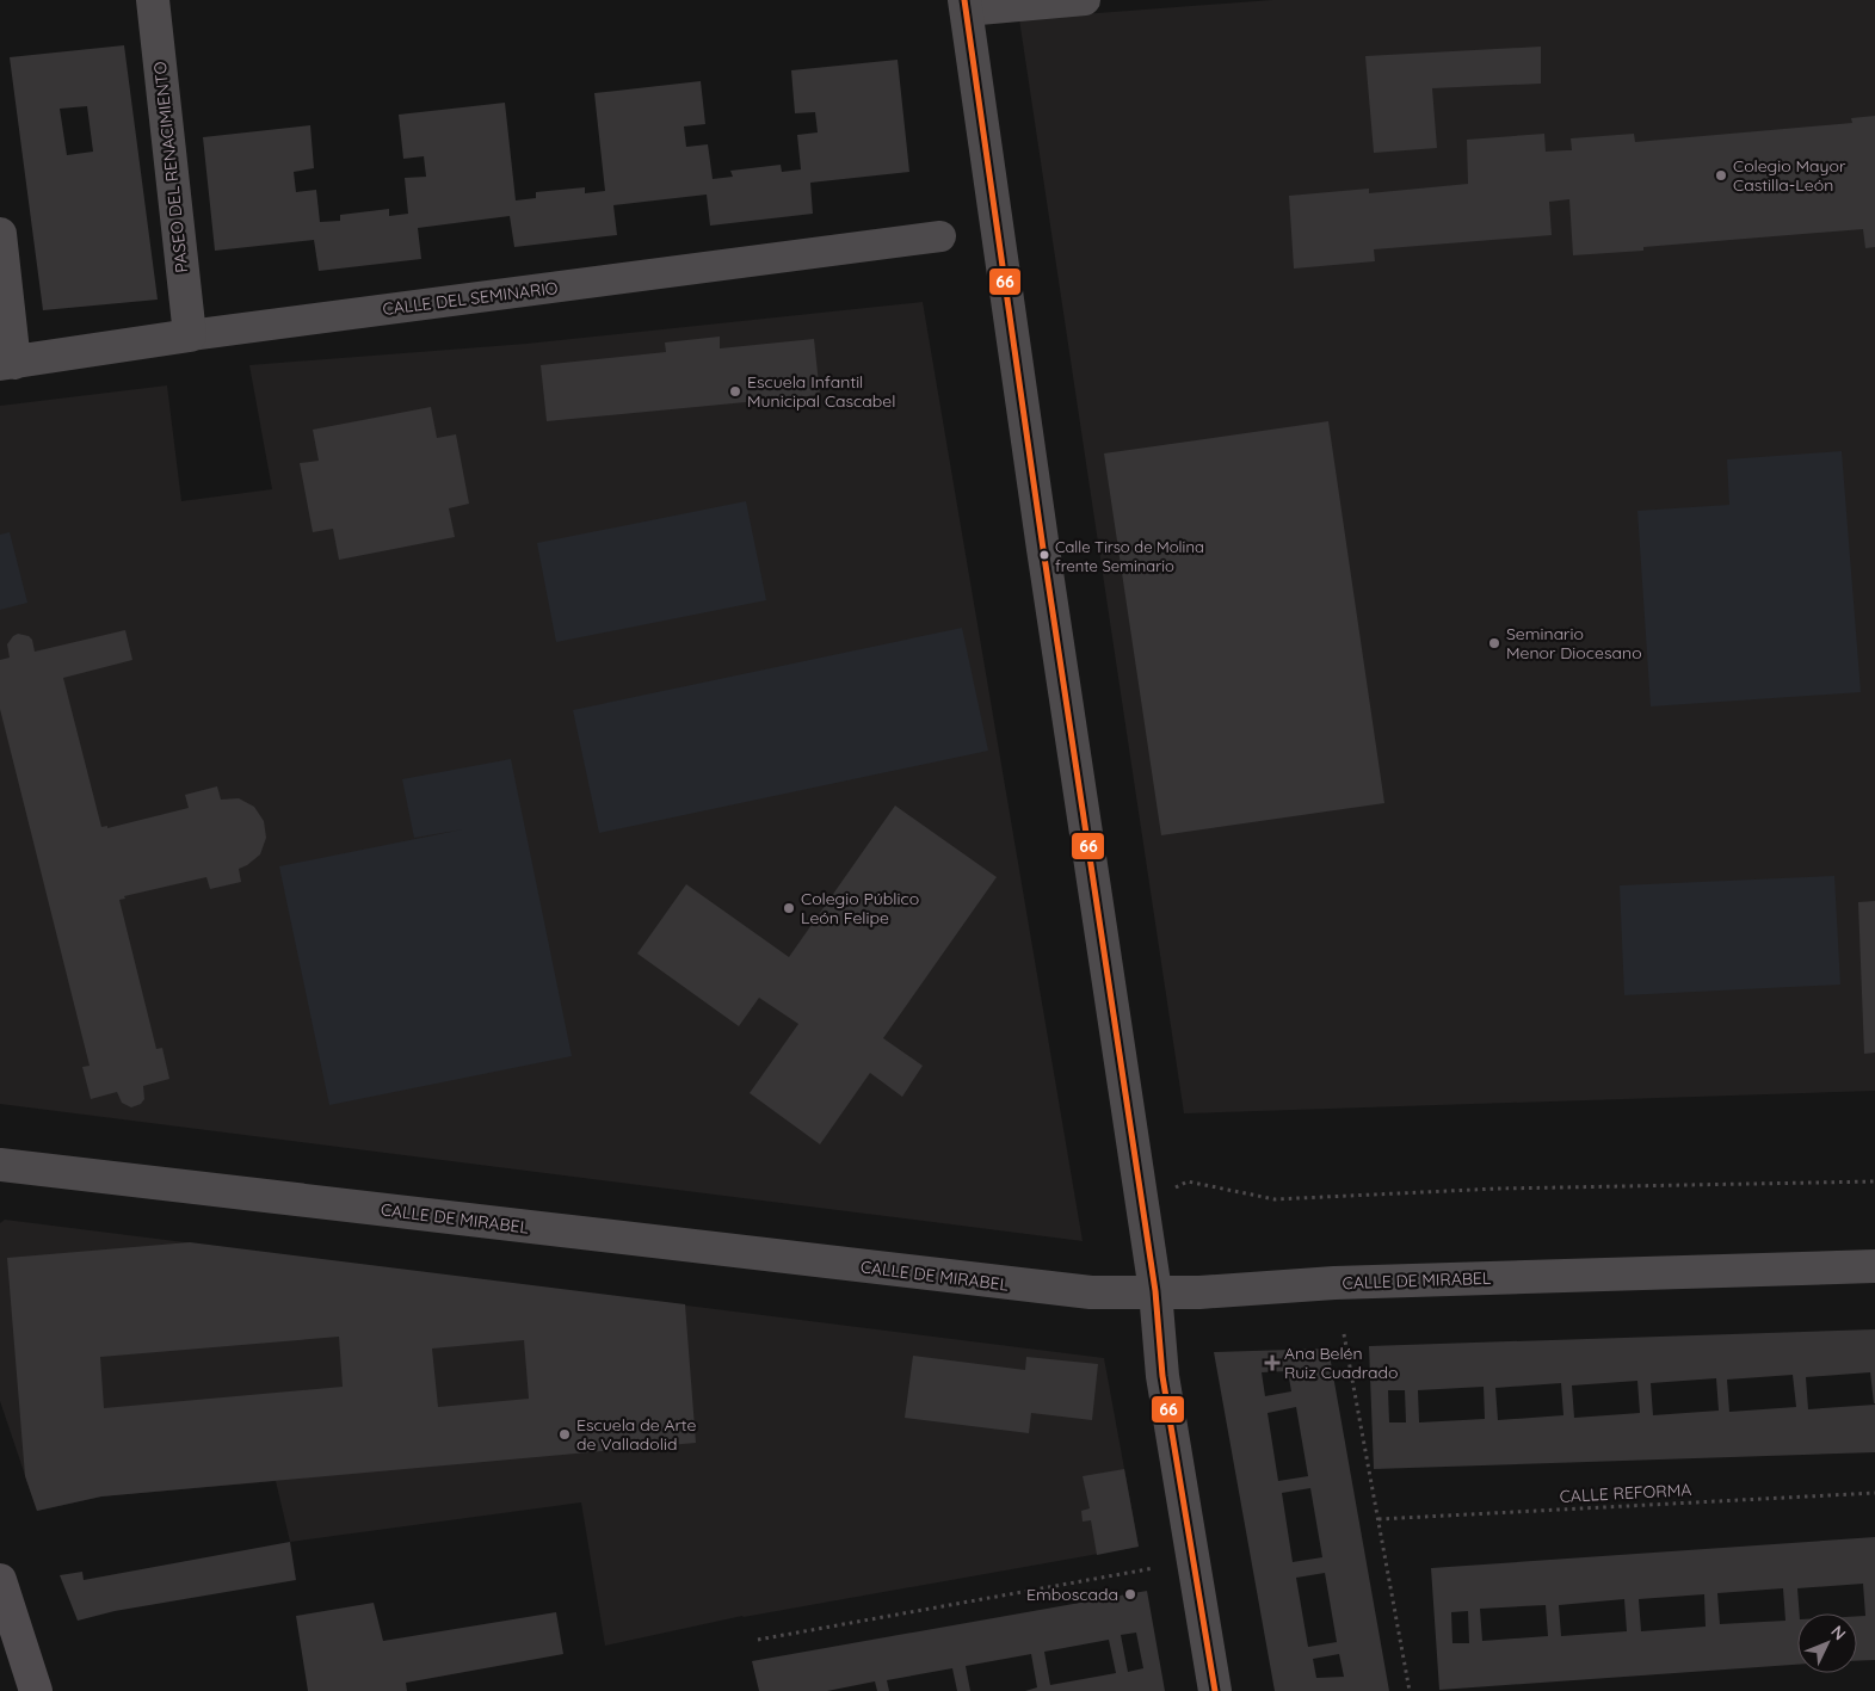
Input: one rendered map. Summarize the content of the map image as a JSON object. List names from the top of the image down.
{
  "streets": {
    "street": ["PASEO DEL RENACIMIENTO", "CALLE DEL SEMINARIO", "CALLE DE MIRABEL"],
    "path": ["CALLE REFORMA"]
  },
  "crossings": [
    ["PASEO DEL RENACIMIENTO", "CALLE DEL SEMINARIO"]
  ],
  "places": {
    "other": [
      "Colegio Mayor Castilla-León",
      "Escuela Infantil Municipal Cascabel",
      "Calle Tirso de Molina frente Seminario",
      "Seminario Menor Diocesano",
      "Colegio Público León Felipe",
      "Escuela de Arte de Valladolid",
      "Emboscada"
    ],
    "health": ["Ana Belén Ruiz Cuadrado"]
  },
  "lines": ["transit line 66"],
  "north": "top right"
}
